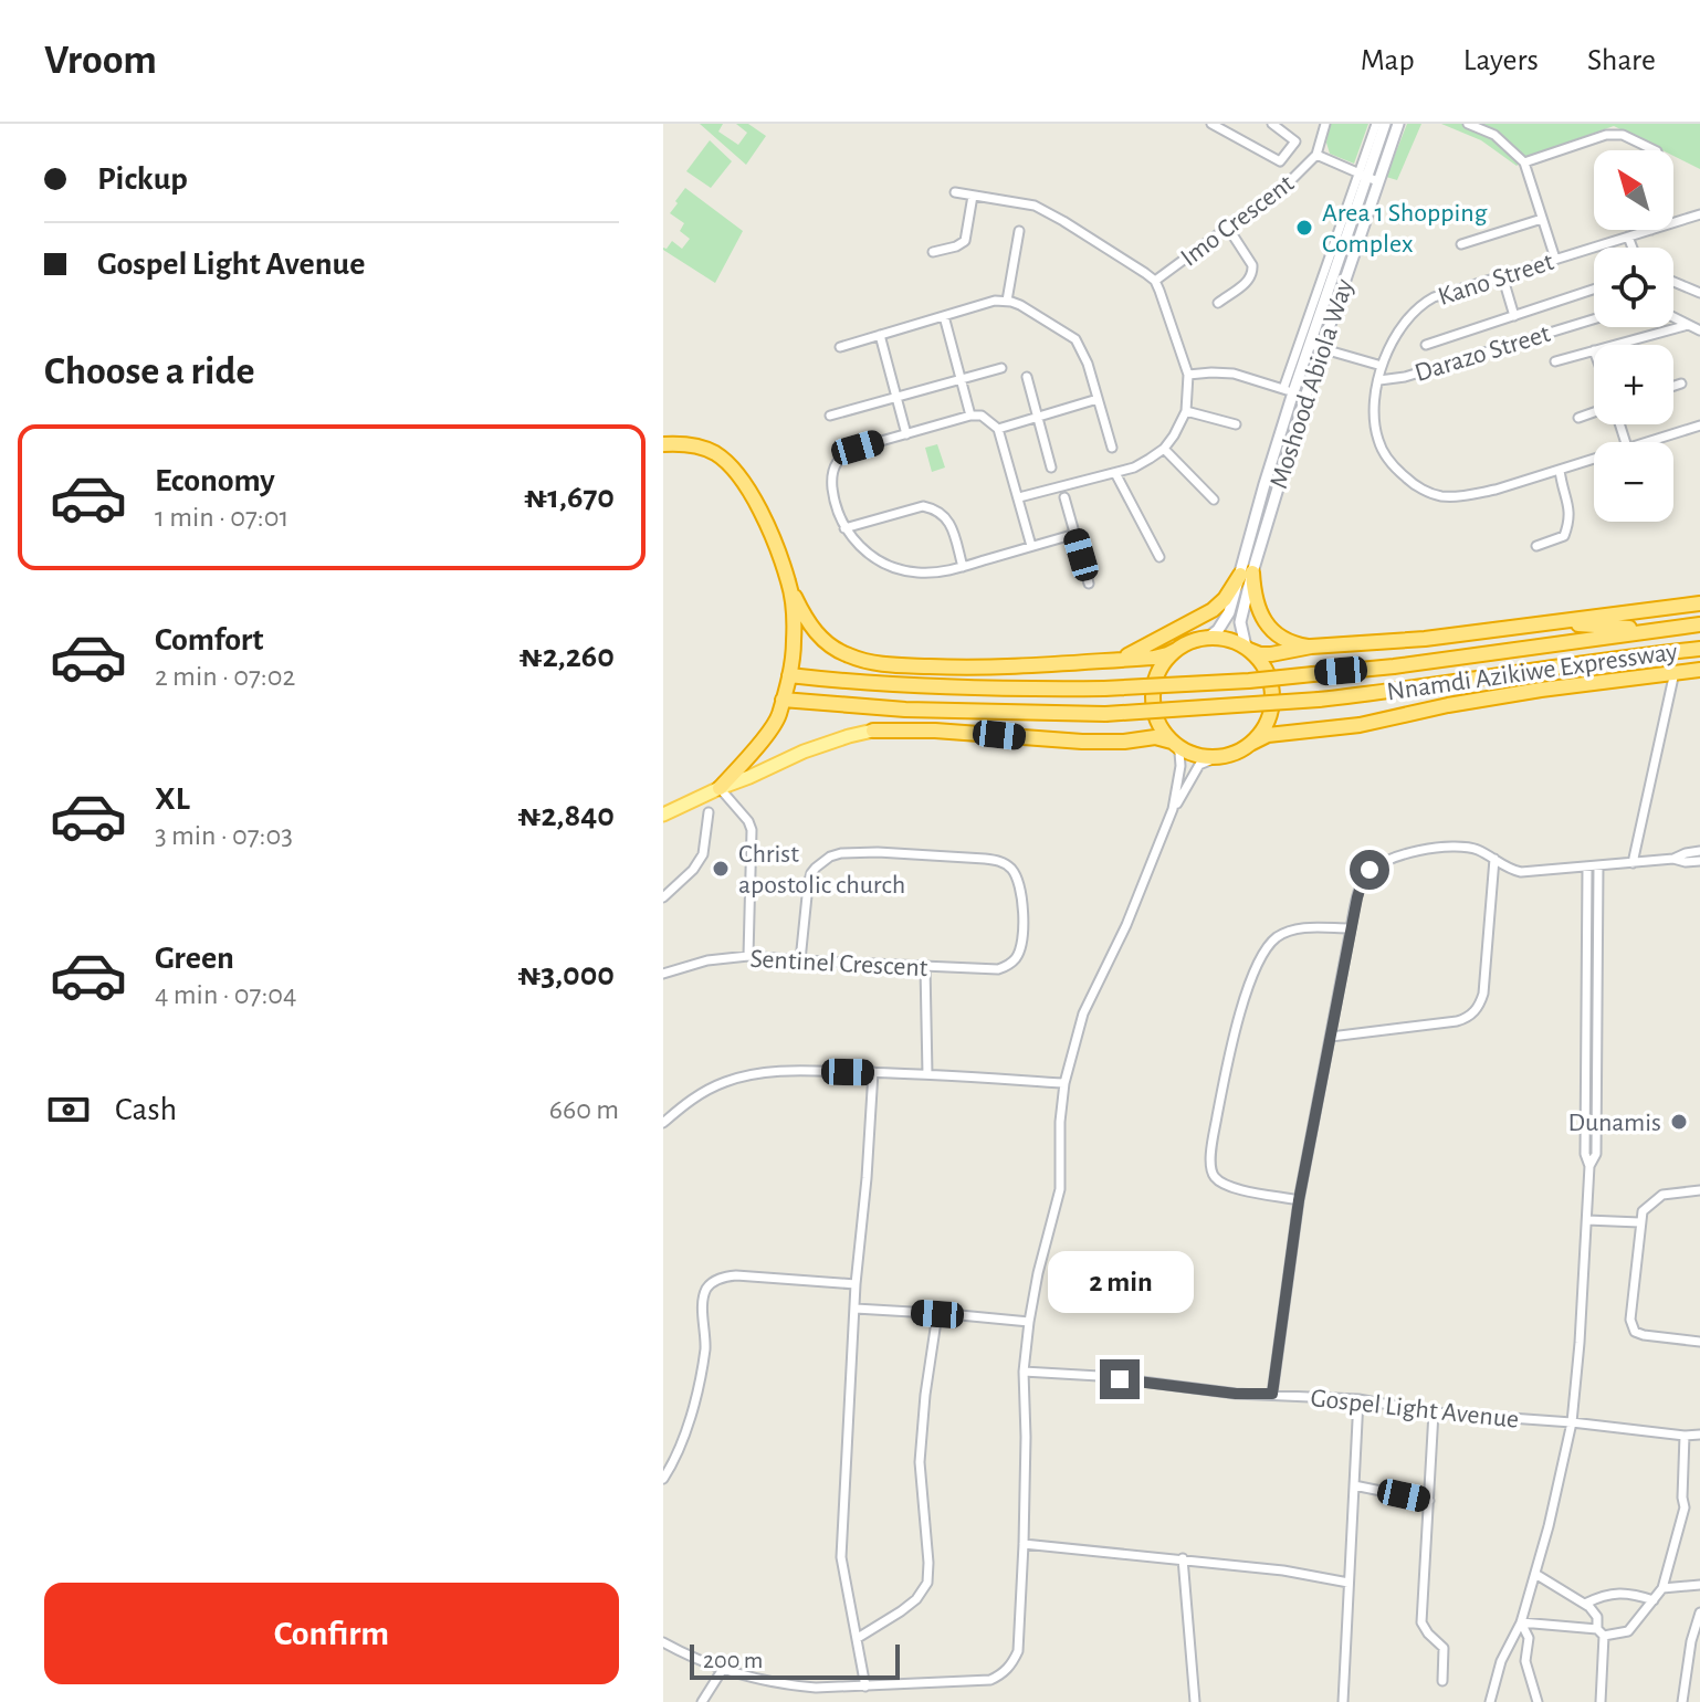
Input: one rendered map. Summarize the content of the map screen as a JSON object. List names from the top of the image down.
{
  "streets": {
    "highway": ["Nnamdi Azikiwe Expressway"],
    "main road": ["Moshood Abiola Way"],
    "street": [
      "Imo Crescent",
      "Kano Street",
      "Darazo Street",
      "Sentinel Crescent",
      "Gospel Light Avenue"
    ]
  },
  "crossings": [
    ["Imo Crescent", "Moshood Abiola Way"],
    ["Kano Street", "Darazo Street"],
    ["Moshood Abiola Way", "Nnamdi Azikiwe Expressway"]
  ],
  "places": ["Area 1 Shopping Complex", "Christ apostolic church", "Dunamis"],
  "scale_bar": "200 m",
  "north": "top left",
  "page": {
    "header": "Vroom",
    "nav": ["Map", "Layers", "Share"],
    "banner": ["Pickup", "Gospel Light Avenue"],
    "map_buttons": ["+", "−"],
    "heading": "Choose a ride",
    "list": [
      {
        "name": "Economy",
        "note": "1 min · 07:01",
        "value": "₦1,670"
      },
      {
        "name": "Comfort",
        "note": "2 min · 07:02",
        "value": "₦2,260"
      },
      {
        "name": "XL",
        "note": "3 min · 07:03",
        "value": "₦2,840"
      },
      {
        "name": "Green",
        "note": "4 min · 07:04",
        "value": "₦3,000"
      }
    ],
    "pay": ["Cash", "660 m"],
    "bubble": "2 min",
    "buttons": "Confirm",
    "scale": "200 m"
  }
}
